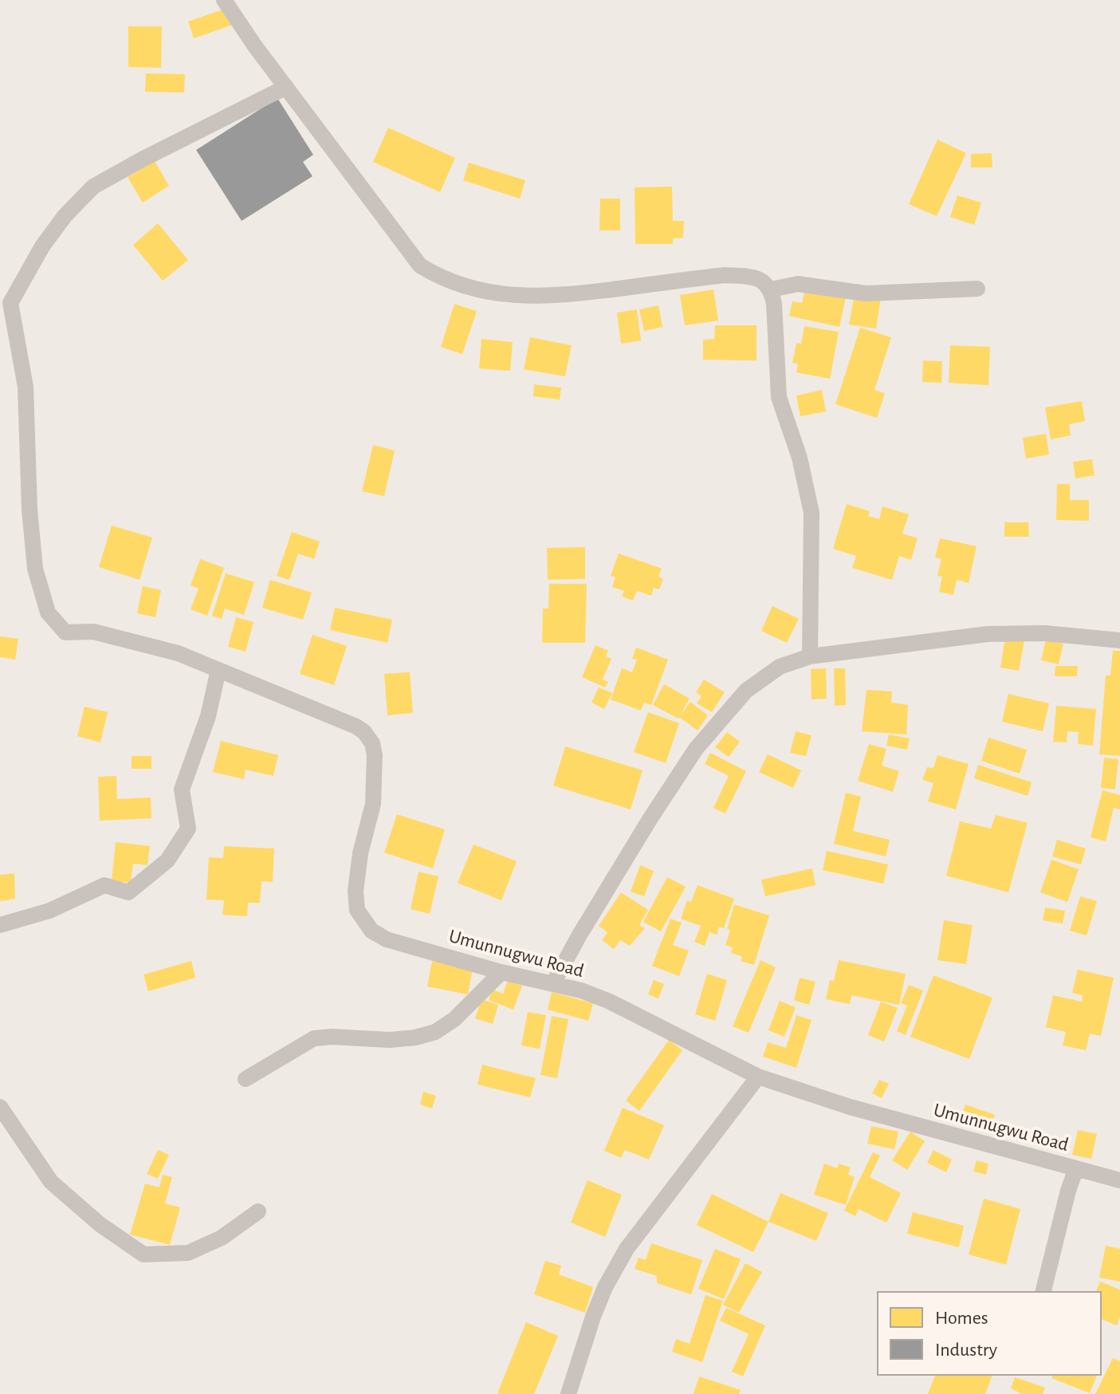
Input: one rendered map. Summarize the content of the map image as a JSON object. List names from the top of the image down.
{
  "streets": {
    "street": ["Umunnugwu Road"]
  },
  "legend": ["Homes", "Industry"]
}
